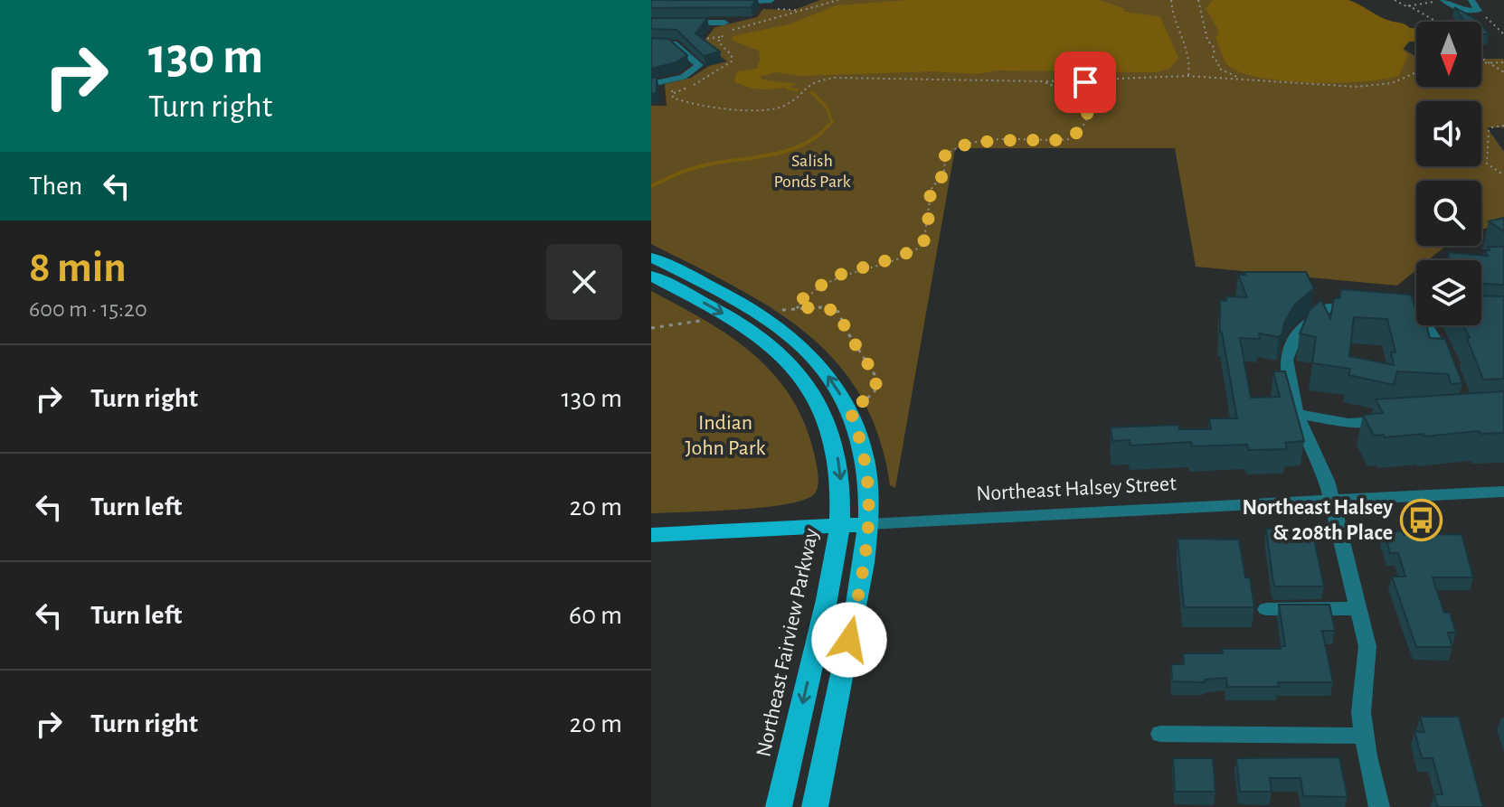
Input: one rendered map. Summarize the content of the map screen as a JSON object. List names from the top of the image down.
{
  "streets": {
    "main road": ["Northeast Halsey Street", "Northeast Fairview Parkway"]
  },
  "crossings": [
    ["Northeast Halsey Street", "Northeast Fairview Parkway"]
  ],
  "parks": ["Salish Ponds Park", "Indian John Park"],
  "places": {
    "bus stop": ["Northeast Halsey & 208th Place"]
  },
  "north": "bottom",
  "page": {
    "turn": ["130 m", "Turn right"],
    "then": "Then",
    "heading": ["8 min", "600 m · 15:20"],
    "list": [
      {
        "name": "Turn right",
        "value": "130 m"
      },
      {
        "name": "Turn left",
        "value": "20 m"
      },
      {
        "name": "Turn left",
        "value": "60 m"
      },
      {
        "name": "Turn right",
        "value": "20 m"
      }
    ]
  }
}
